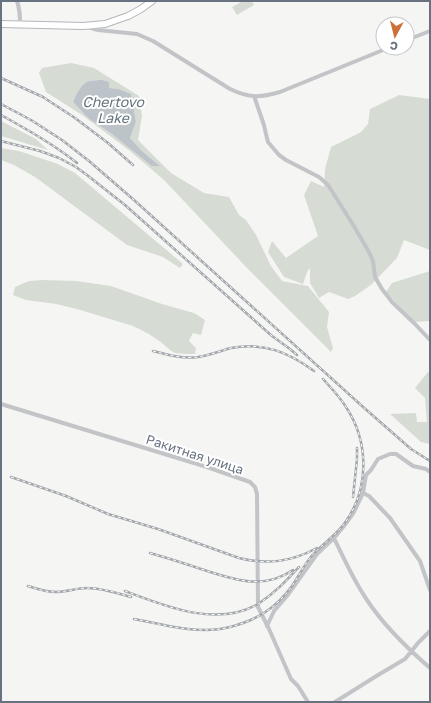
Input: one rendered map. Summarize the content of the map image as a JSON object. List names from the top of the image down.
{
  "streets": {
    "street": ["Ракитная улица"]
  },
  "water": ["Chertovo Lake"],
  "north": "bottom"
}
